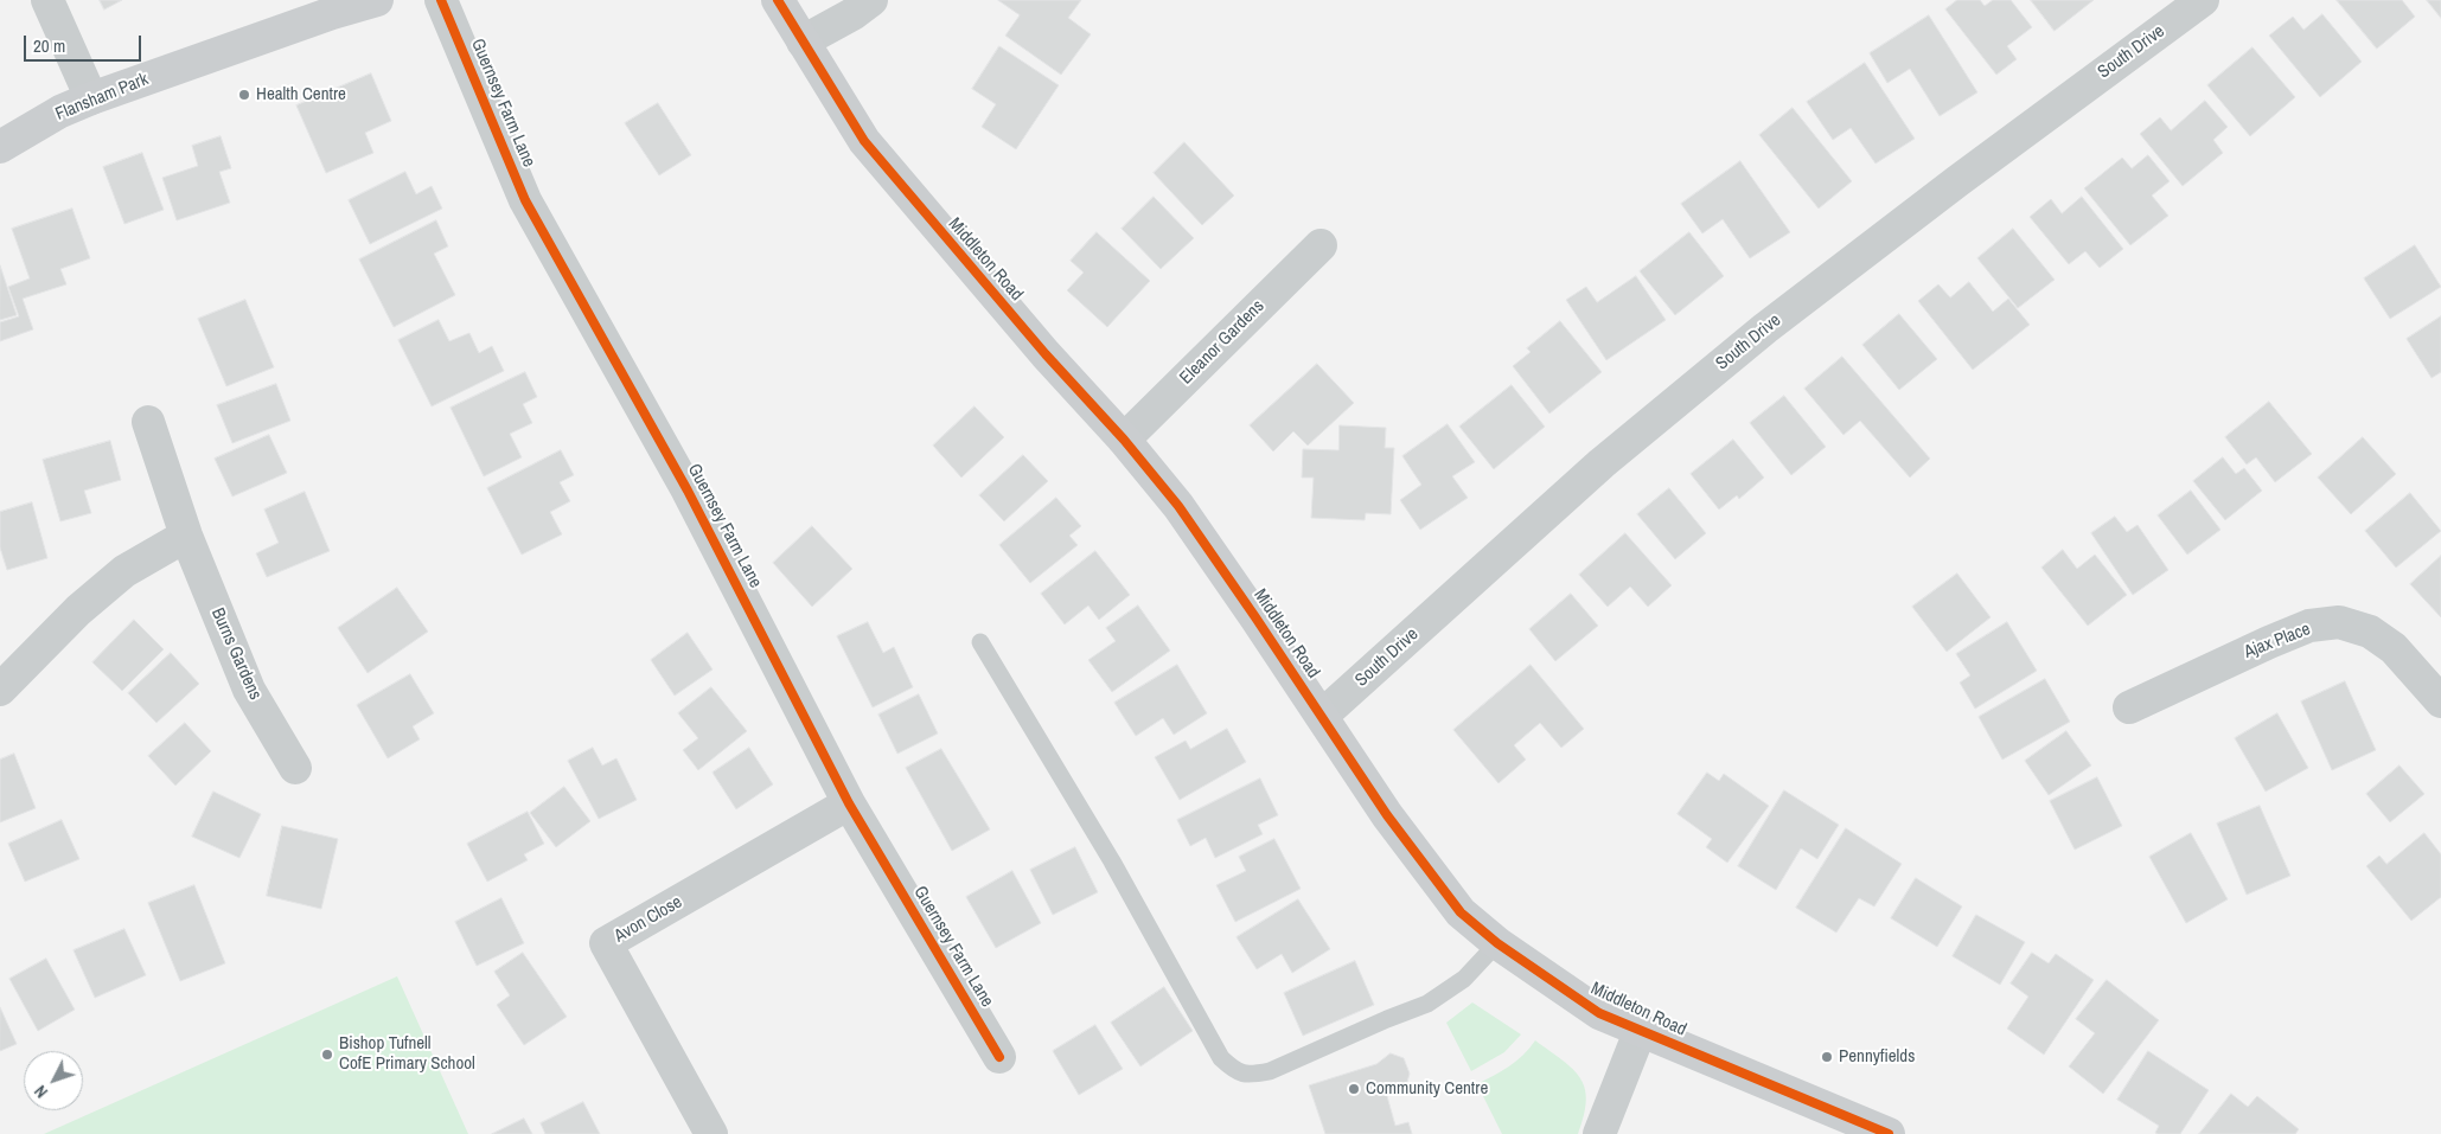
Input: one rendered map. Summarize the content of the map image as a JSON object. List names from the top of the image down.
{
  "streets": {
    "main road": ["Flansham Park", "Middleton Road"],
    "street": [
      "South Drive",
      "Guernsey Farm Lane",
      "Eleanor Gardens",
      "Ajax Place",
      "Burns Gardens",
      "Avon Close"
    ]
  },
  "crossings": [
    ["South Drive", "Middleton Road"],
    ["Guernsey Farm Lane", "Avon Close"],
    ["Middleton Road", "Eleanor Gardens"]
  ],
  "places": [
    "Health Centre",
    "Bishop Tufnell CofE Primary School",
    "Pennyfields",
    "Community Centre"
  ],
  "scale_bar": "20 m",
  "north": "bottom left"
}
